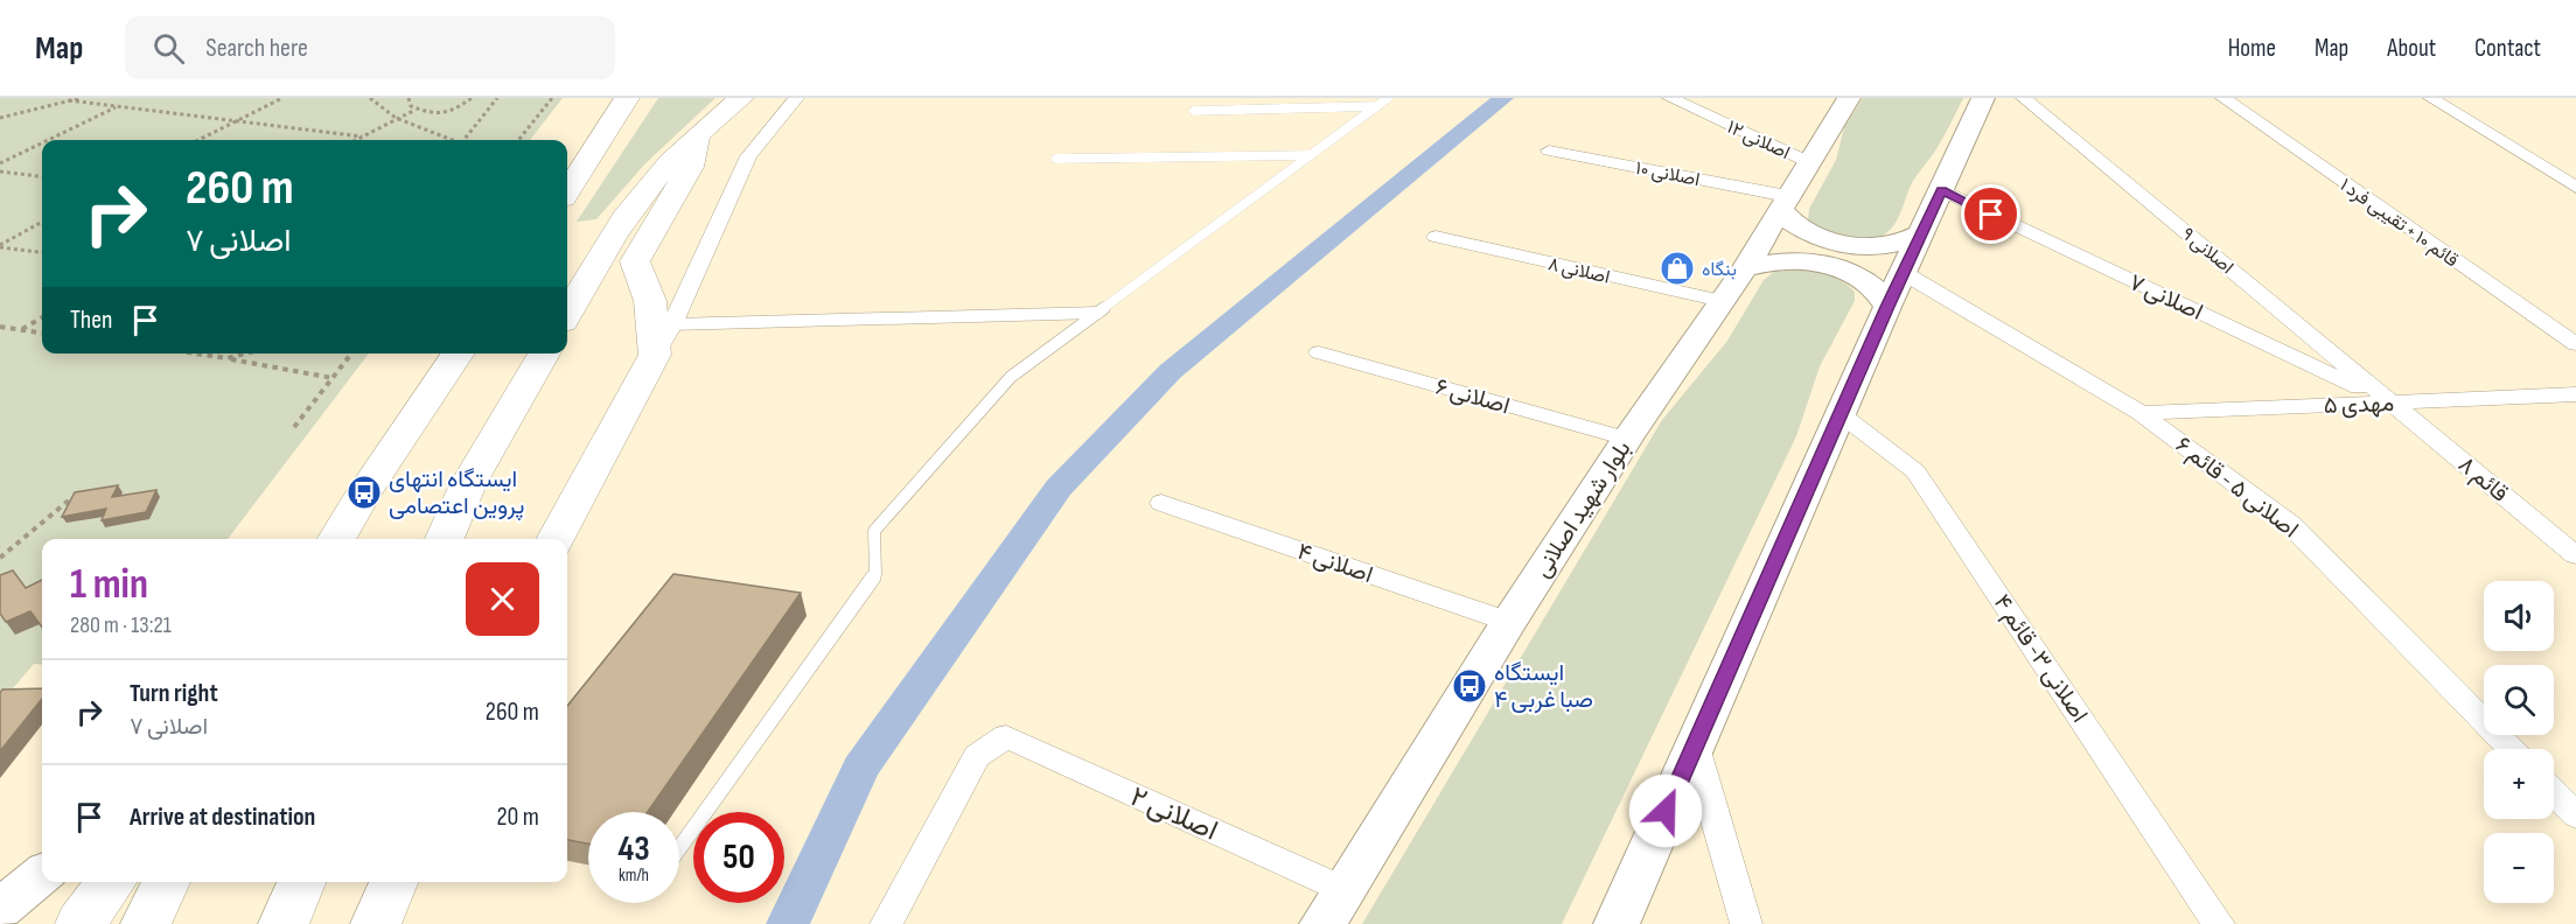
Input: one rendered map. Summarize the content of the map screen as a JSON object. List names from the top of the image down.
{
  "streets": {
    "main road": ["بلوار شهید اصلانی"],
    "street": [
      "اصلانی ۱۲",
      "اصلانی ۱۰",
      "قائم ۱۰ + تقیبی فرد ۱",
      "اصلانی ۹",
      "اصلانی ۸",
      "اصلانی ۷",
      "اصلانی ۶",
      "مهدی ۵",
      "قائم ۸",
      "اصلانی ۵ - قائم ۶",
      "اصلانی ۴",
      "اصلانی ۳- قائم ۴",
      "اصلانی ۲"
    ]
  },
  "crossings": [
    ["اصلانی ۱۲", "بلوار شهید اصلانی"],
    ["اصلانی ۱۰", "بلوار شهید اصلانی"],
    ["اصلانی ۹", "اصلانی ۷"],
    ["اصلانی ۹", "مهدی ۵"],
    ["اصلانی ۹", "قائم ۸"],
    ["اصلانی ۸", "بلوار شهید اصلانی"],
    ["اصلانی ۷", "مهدی ۵"],
    ["اصلانی ۷", "قائم ۸"],
    ["اصلانی ۶", "بلوار شهید اصلانی"],
    ["مهدی ۵", "قائم ۸"],
    ["مهدی ۵", "اصلانی ۵ - قائم ۶"],
    ["بلوار شهید اصلانی", "اصلانی ۴"],
    ["بلوار شهید اصلانی", "اصلانی ۲"]
  ],
  "places": {
    "shop": ["بنگاه"],
    "bus stop": ["ایستگاه انتهای پروین اعتصامی", "ایستگاه صبا غربی ۴"]
  },
  "page": {
    "header": "Map",
    "search": "Search here",
    "nav": [
      "Home",
      "Map",
      "About",
      "Contact"
    ],
    "turn": ["260 m", "اصلانی ۷"],
    "then": "Then",
    "heading": ["1 min", "280 m · 13:21"],
    "map_buttons": ["+", "−"],
    "list": [
      {
        "name": "Turn right",
        "note": "اصلانی ۷",
        "value": "260 m"
      },
      {
        "name": "Arrive at destination",
        "value": "20 m"
      }
    ],
    "speed": "43 km/h",
    "limit": "50"
  }
}
